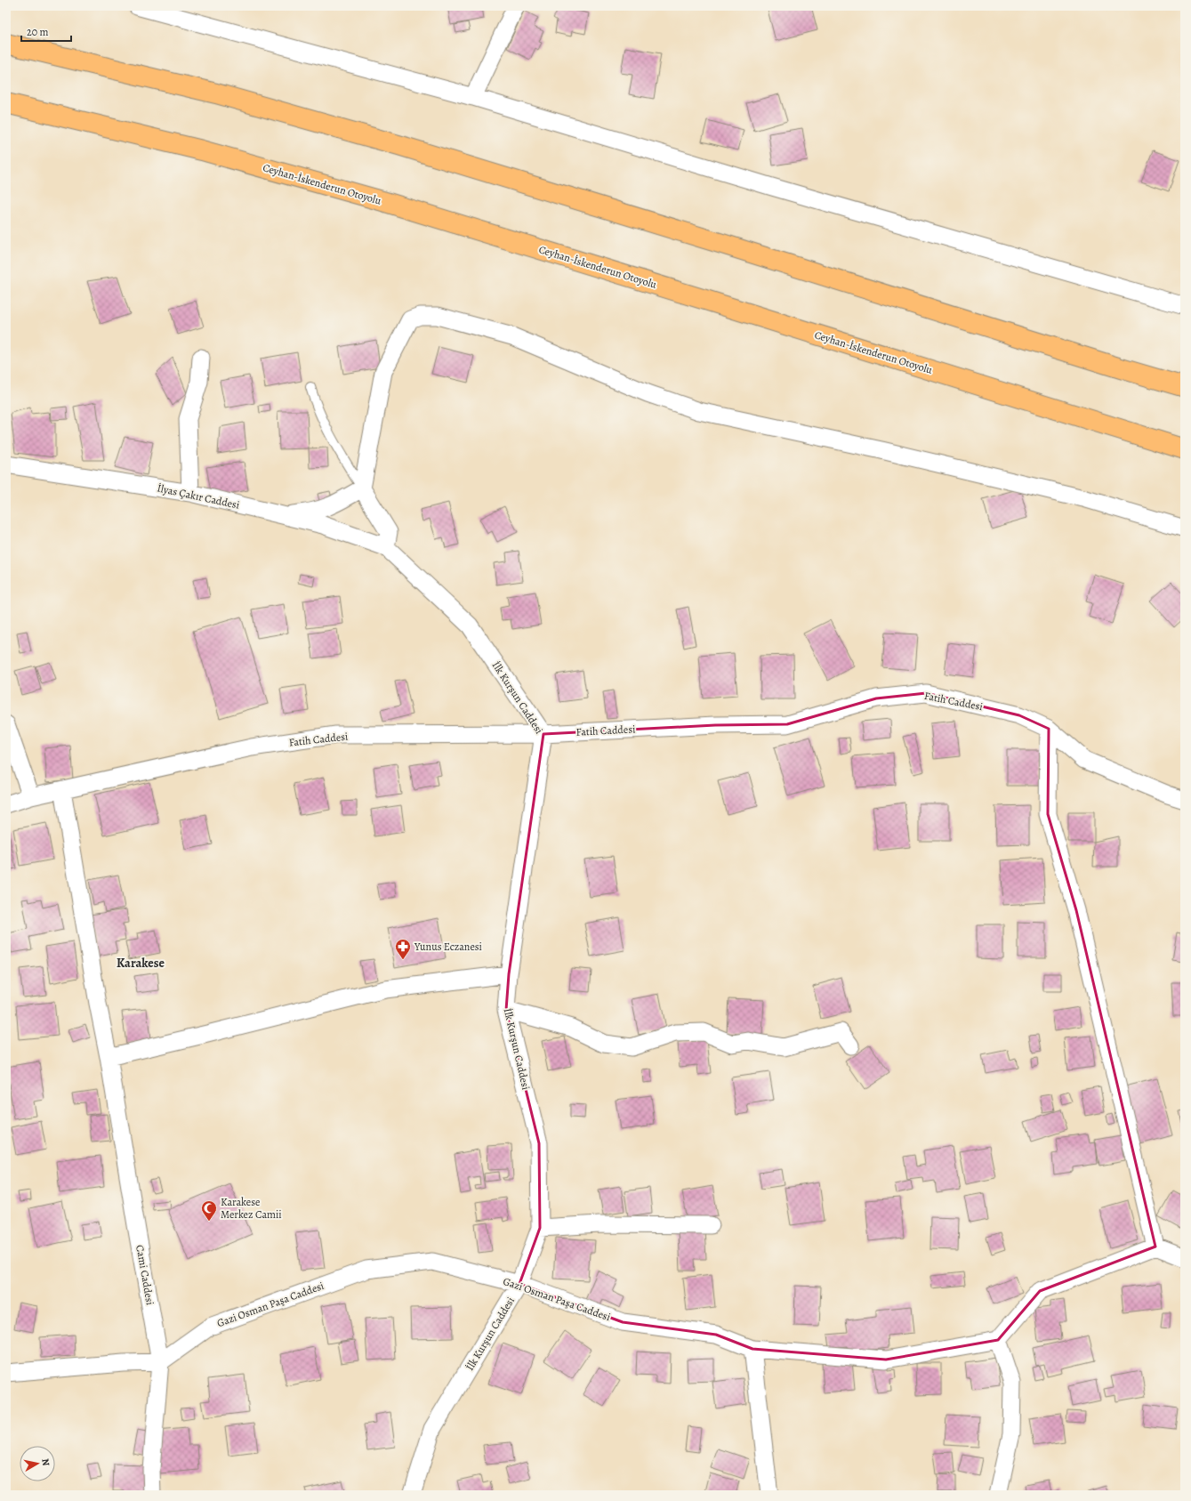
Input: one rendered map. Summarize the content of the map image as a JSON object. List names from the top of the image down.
{
  "streets": {
    "highway": ["Ceyhan-İskenderun Otoyolu"],
    "street": [
      "İlyas Çakır Caddesi",
      "İlk Kurşun Caddesi",
      "Fatih Caddesi",
      "Cami Caddesi",
      "Gazi Osman Paşa Caddesi"
    ]
  },
  "crossings": [
    ["İlyas Çakır Caddesi", "İlk Kurşun Caddesi"],
    ["İlk Kurşun Caddesi", "Fatih Caddesi"],
    ["İlk Kurşun Caddesi", "Gazi Osman Paşa Caddesi"],
    ["Fatih Caddesi", "Cami Caddesi"],
    ["Cami Caddesi", "Gazi Osman Paşa Caddesi"]
  ],
  "districts": ["Karakese"],
  "places": {
    "pharmacy": ["Yunus Eczanesi"],
    "mosque": ["Karakese Merkez Camii"]
  },
  "scale_bar": "20 m",
  "north": "right"
}
